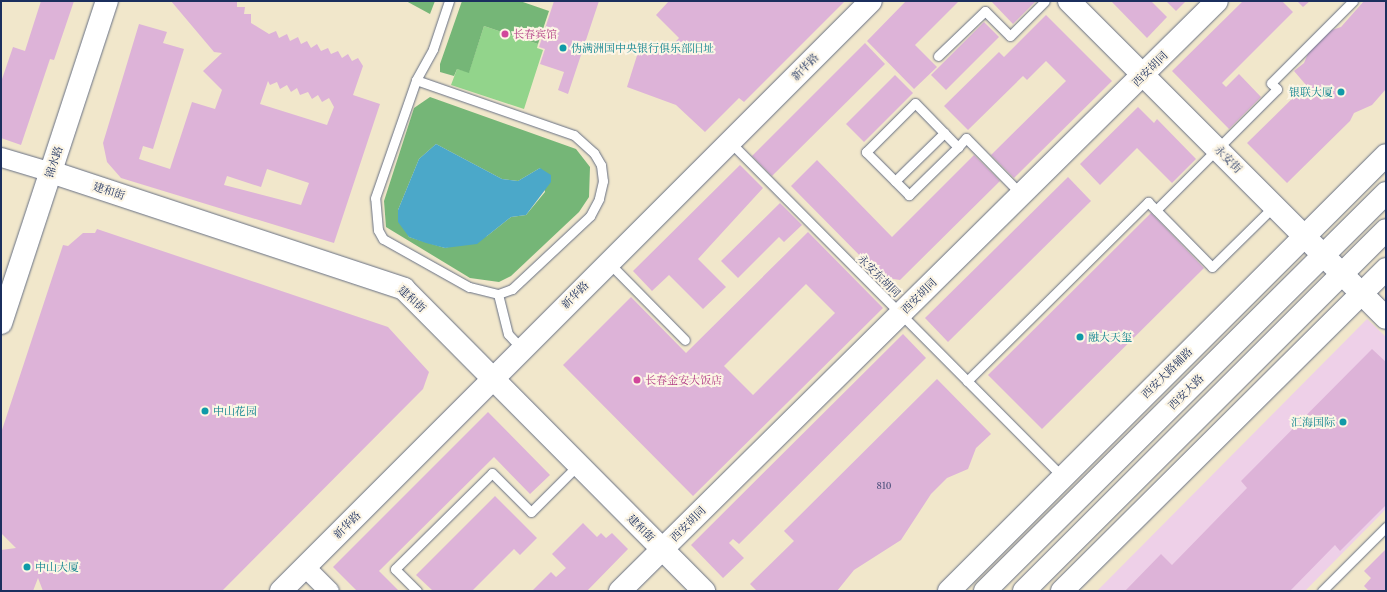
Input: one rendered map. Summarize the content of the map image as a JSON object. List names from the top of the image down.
{
  "streets": {
    "street": [
      "新华路",
      "西安胡同",
      "永安街",
      "锦水路",
      "建和街",
      "西安大路辅路",
      "西安大路"
    ],
    "lane": ["永安东胡同"]
  },
  "crossings": [
    ["新华路", "建和街"],
    ["新华路", "永安东胡同"],
    ["西安胡同", "永安街"],
    ["西安胡同", "建和街"],
    ["西安胡同", "永安东胡同"],
    ["永安街", "西安大路辅路"],
    ["永安街", "西安大路"],
    ["锦水路", "建和街"],
    ["永安东胡同", "西安大路辅路"]
  ],
  "places": [
    "长春宾馆",
    "伪满洲国中央银行俱乐部旧址",
    "银联大厦",
    "融大天玺",
    "长春金安大饭店",
    "中山花园",
    "汇海国际",
    "中山大厦"
  ],
  "house_numbers": ["810"]
}
